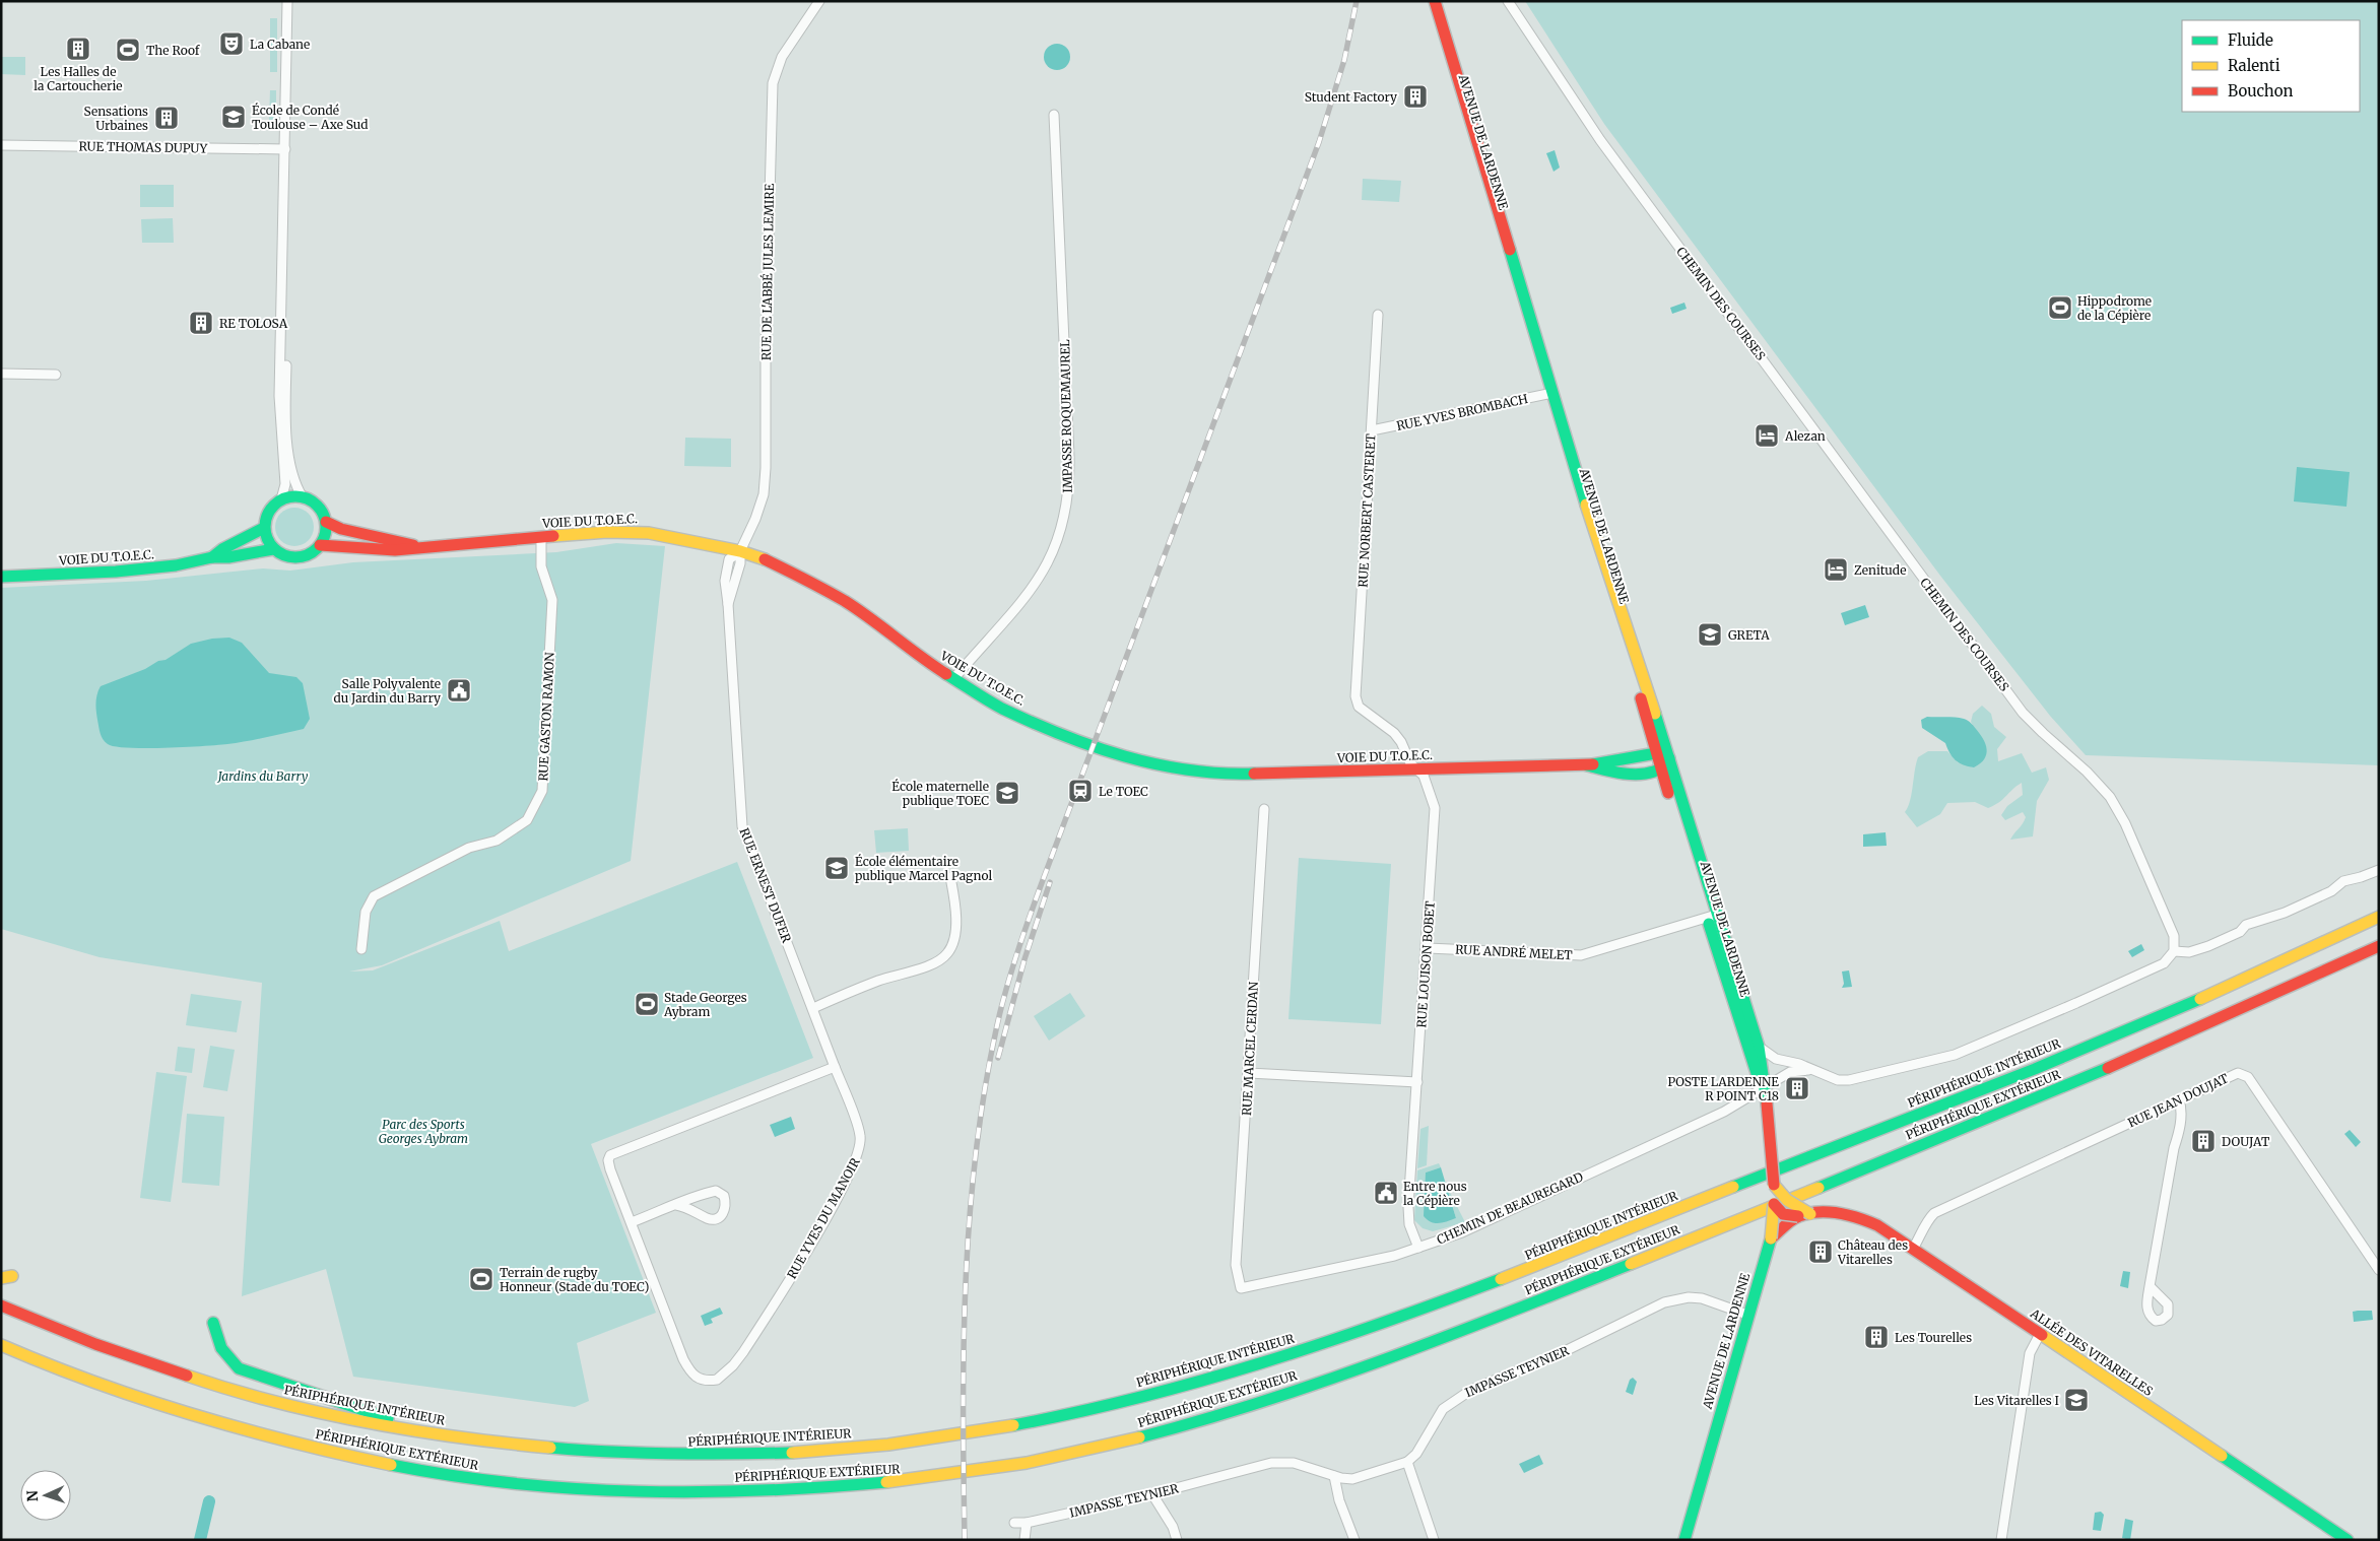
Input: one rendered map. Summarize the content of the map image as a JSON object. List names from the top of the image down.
{
  "streets": {
    "main road": [
      "AVENUE DE LARDENNE",
      "VOIE DU T.O.E.C.",
      "PÉRIPHÉRIQUE INTÉRIEUR",
      "PÉRIPHÉRIQUE EXTÉRIEUR",
      "ALLÉE DES VITARELLES"
    ],
    "street": [
      "RUE THOMAS DUPUY",
      "RUE DE L'ABBÉ JULES LEMIRE",
      "CHEMIN DES COURSES",
      "RUE YVES BROMBACH",
      "IMPASSE ROQUEMAUREL",
      "RUE NORBERT CASTERET",
      "RUE GASTON RAMON",
      "RUE ERNEST DUFER",
      "RUE ANDRÉ MELET",
      "RUE LOUISON BOBET",
      "RUE MARCEL CERDAN",
      "RUE JEAN DOUJAT",
      "CHEMIN DE BEAUREGARD",
      "RUE YVES DU MANOIR",
      "IMPASSE TEYNIER"
    ]
  },
  "crossings": [
    ["AVENUE DE LARDENNE", "RUE YVES BROMBACH"],
    ["AVENUE DE LARDENNE", "VOIE DU T.O.E.C."],
    ["AVENUE DE LARDENNE", "RUE ANDRÉ MELET"],
    ["AVENUE DE LARDENNE", "CHEMIN DE BEAUREGARD"],
    ["AVENUE DE LARDENNE", "IMPASSE TEYNIER"],
    ["RUE DE L'ABBÉ JULES LEMIRE", "VOIE DU T.O.E.C."],
    ["RUE DE L'ABBÉ JULES LEMIRE", "RUE ERNEST DUFER"],
    ["RUE YVES BROMBACH", "RUE NORBERT CASTERET"],
    ["IMPASSE ROQUEMAUREL", "VOIE DU T.O.E.C."],
    ["RUE NORBERT CASTERET", "RUE LOUISON BOBET"],
    ["VOIE DU T.O.E.C.", "RUE GASTON RAMON"],
    ["VOIE DU T.O.E.C.", "RUE ERNEST DUFER"],
    ["VOIE DU T.O.E.C.", "RUE LOUISON BOBET"],
    ["RUE ERNEST DUFER", "RUE YVES DU MANOIR"],
    ["RUE ANDRÉ MELET", "RUE LOUISON BOBET"],
    ["RUE LOUISON BOBET", "CHEMIN DE BEAUREGARD"],
    ["RUE MARCEL CERDAN", "CHEMIN DE BEAUREGARD"],
    ["RUE JEAN DOUJAT", "ALLÉE DES VITARELLES"]
  ],
  "parks": ["Jardins du Barry", "Parc des Sports Georges Aybram"],
  "places": {
    "theatre": ["La Cabane"],
    "building": [
      "Les Halles de la Cartoucherie",
      "Student Factory",
      "Sensations Urbaines",
      "RE TOLOSA",
      "POSTE LARDENNE R POINT C18",
      "DOUJAT",
      "Château des Vitarelles",
      "Les Tourelles"
    ],
    "sports": [
      "The Roof",
      "Hippodrome de la Cépière",
      "Stade Georges Aybram",
      "Terrain de rugby Honneur (Stade du TOEC)"
    ],
    "school or university": [
      "École de Condé Toulouse – Axe Sud",
      "GRETA",
      "École maternelle publique TOEC",
      "École élémentaire publique Marcel Pagnol",
      "Les Vitarelles I"
    ],
    "hotel": ["Alezan", "Zenitude"],
    "public building": ["Salle Polyvalente du Jardin du Barry", "Entre nous la Cépière"],
    "station": ["Le TOEC"]
  },
  "legend": ["Fluide", "Ralenti", "Bouchon"],
  "north": "left"
}
